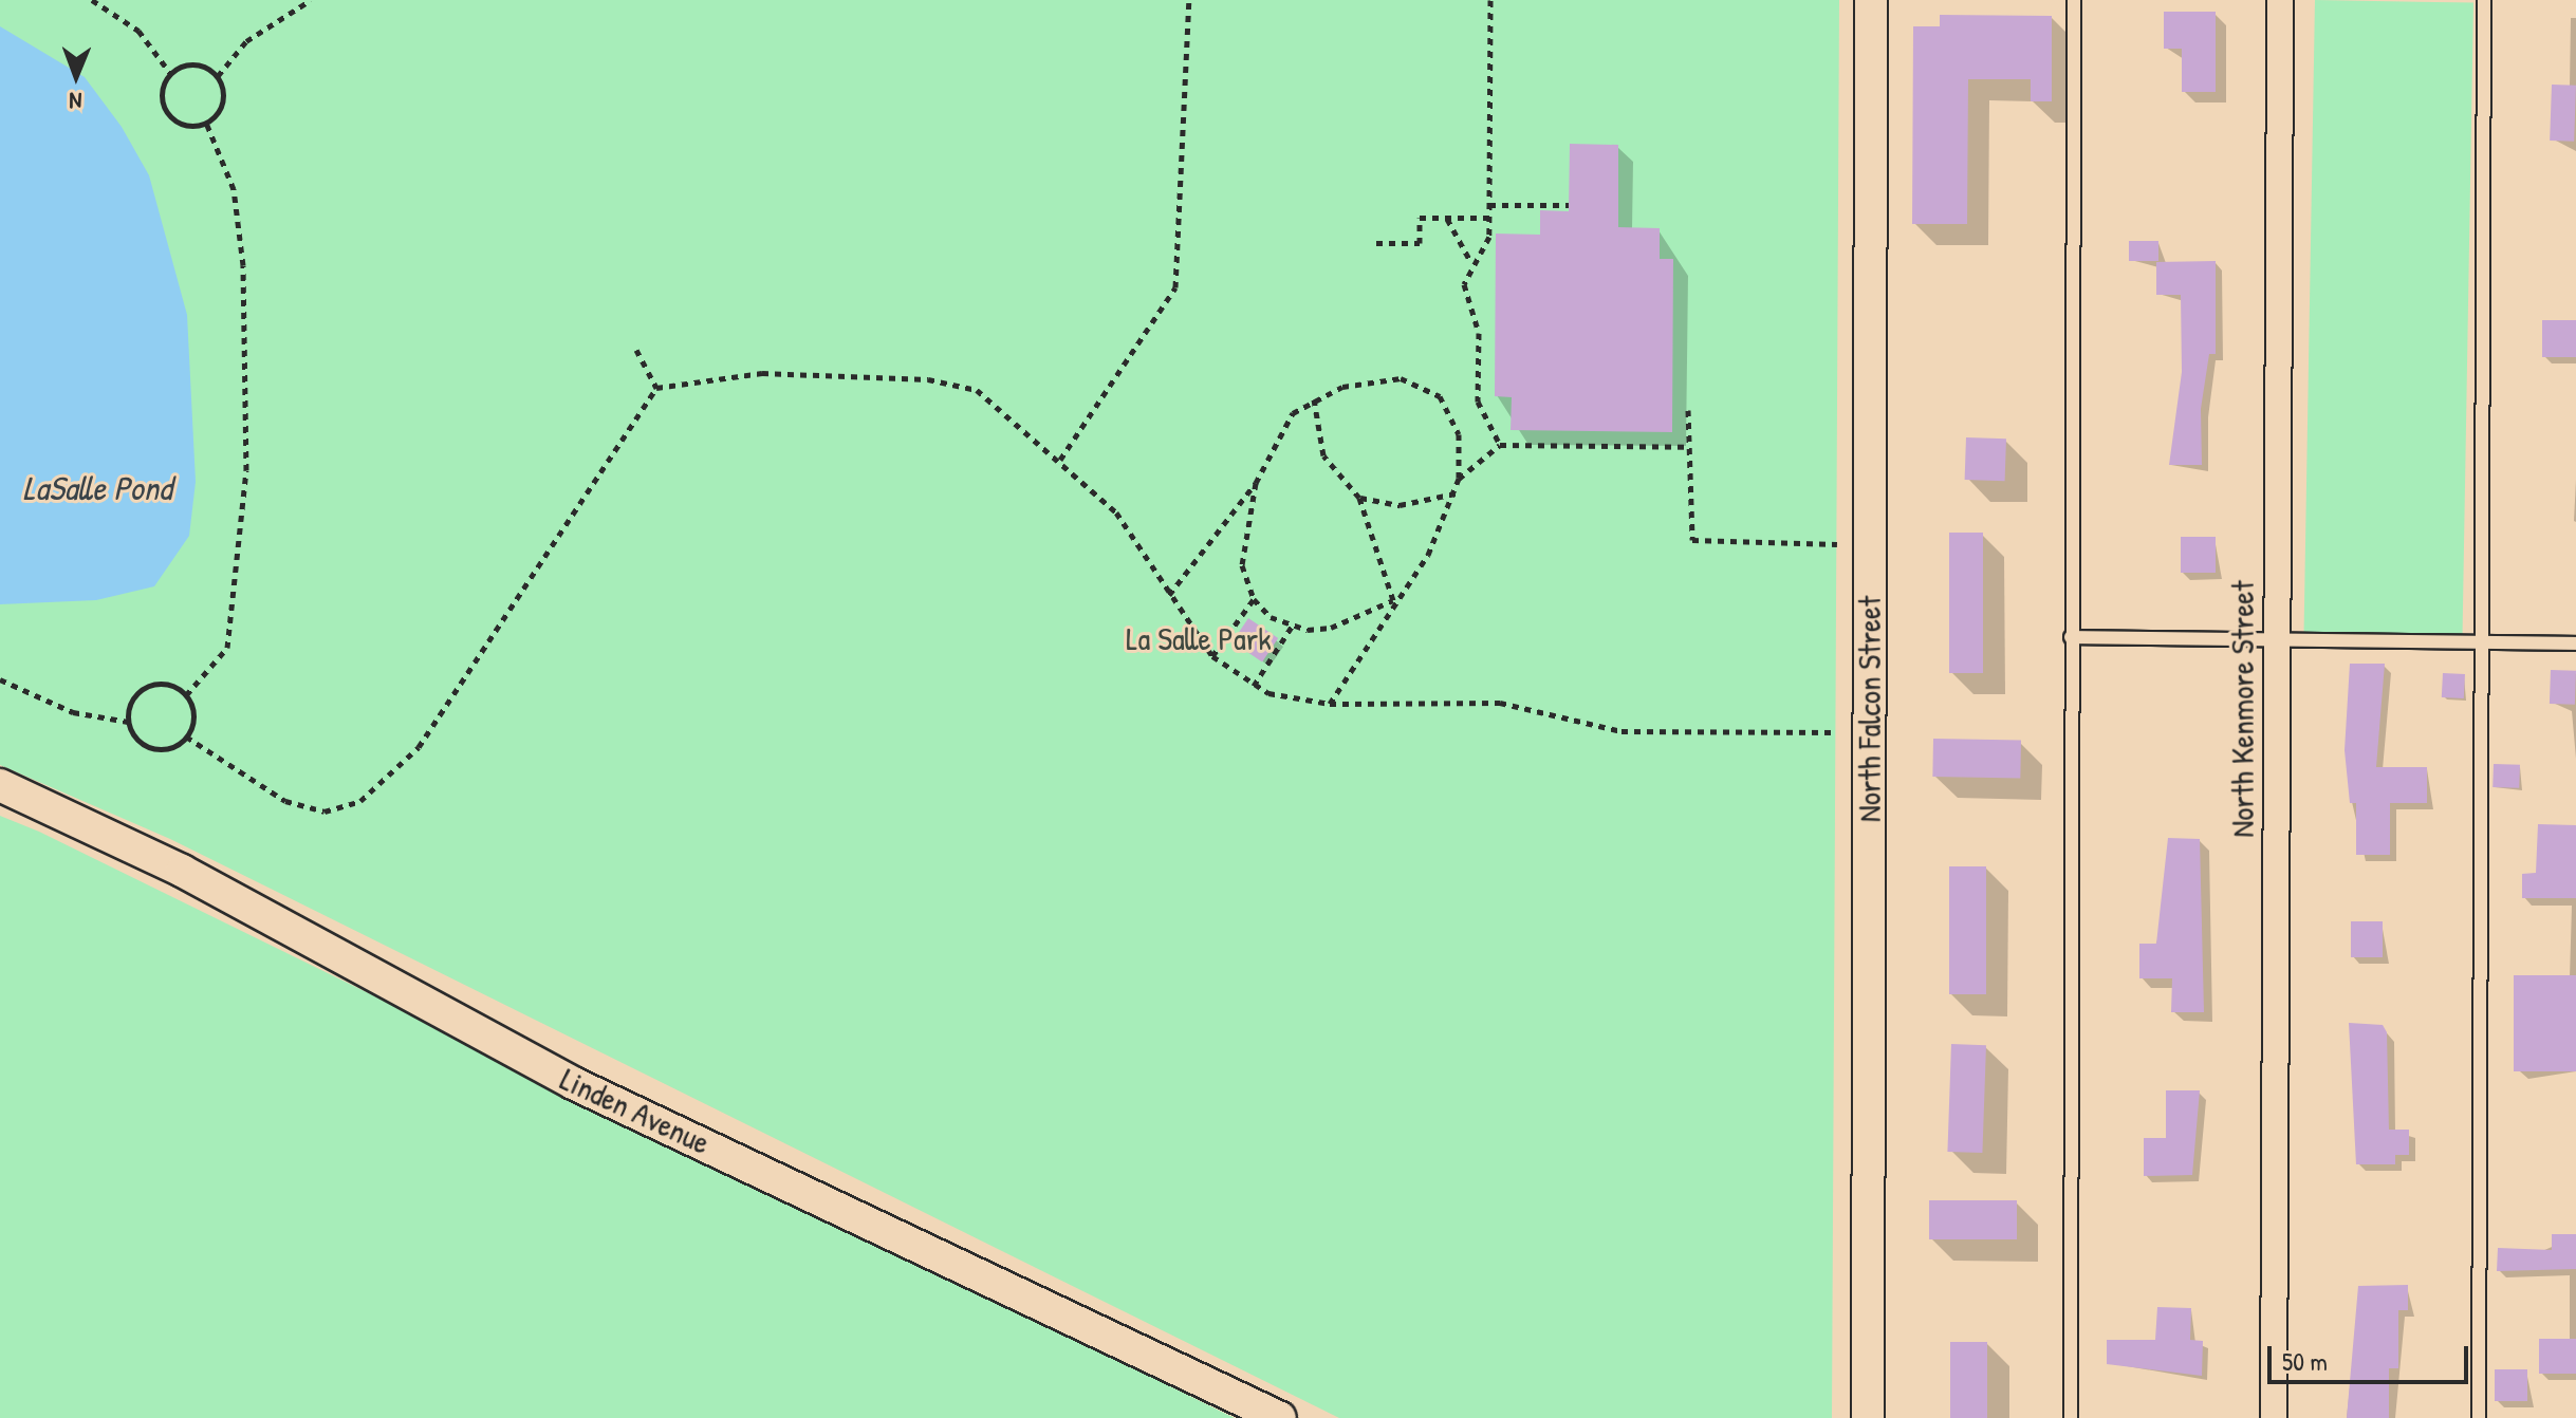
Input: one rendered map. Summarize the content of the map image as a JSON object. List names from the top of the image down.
{
  "streets": {
    "street": ["North Falcon Street", "North Kenmore Street", "Linden Avenue"]
  },
  "water": ["LaSalle Pond"],
  "parks": ["La Salle Park"],
  "scale_bar": "50 m",
  "north": "bottom"
}
